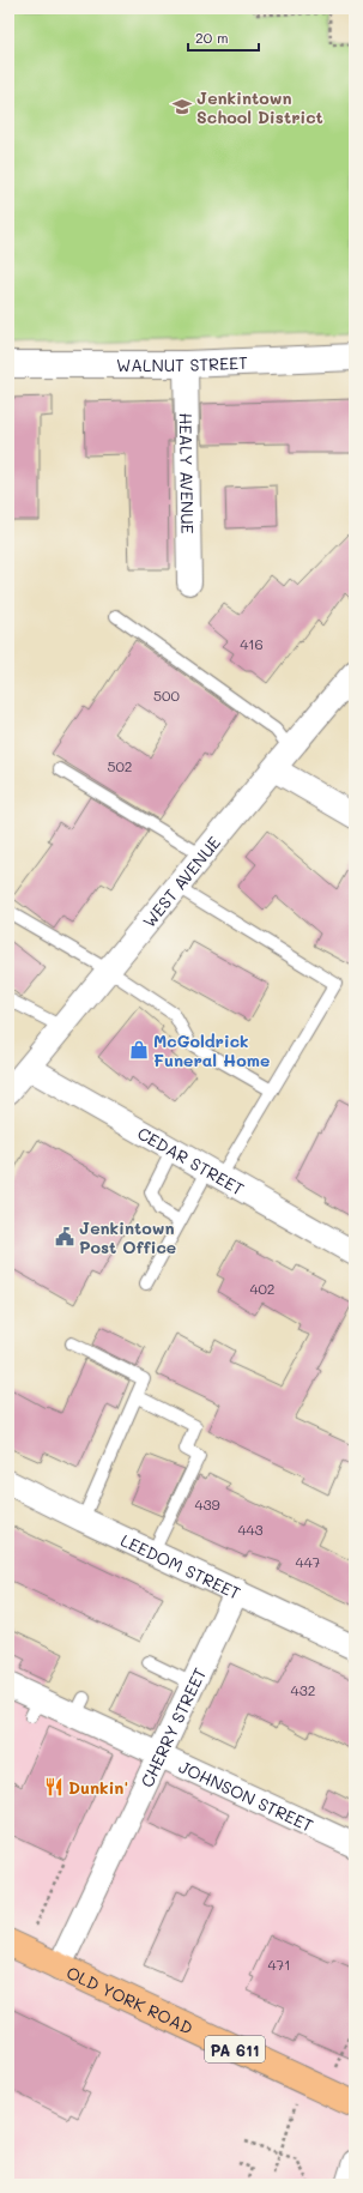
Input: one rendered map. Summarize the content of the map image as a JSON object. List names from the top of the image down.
{
  "streets": {
    "highway": ["OLD YORK ROAD", "PA 611"],
    "street": [
      "WALNUT STREET",
      "HEALY AVENUE",
      "WEST AVENUE",
      "CEDAR STREET",
      "LEEDOM STREET",
      "CHERRY STREET",
      "JOHNSON STREET"
    ]
  },
  "crossings": [
    ["WALNUT STREET", "HEALY AVENUE"],
    ["WEST AVENUE", "CEDAR STREET"],
    ["LEEDOM STREET", "CHERRY STREET"],
    ["CHERRY STREET", "JOHNSON STREET"],
    ["CHERRY STREET", "OLD YORK ROAD"]
  ],
  "places": {
    "school or university": ["Jenkintown School District"],
    "shop": ["McGoldrick Funeral Home"],
    "public building": ["Jenkintown Post Office"],
    "restaurant": ["Dunkin'"]
  },
  "house_numbers": [
    "416",
    "500",
    "502",
    "402",
    "439",
    "443",
    "447",
    "432",
    "471"
  ],
  "scale_bar": "20 m"
}
